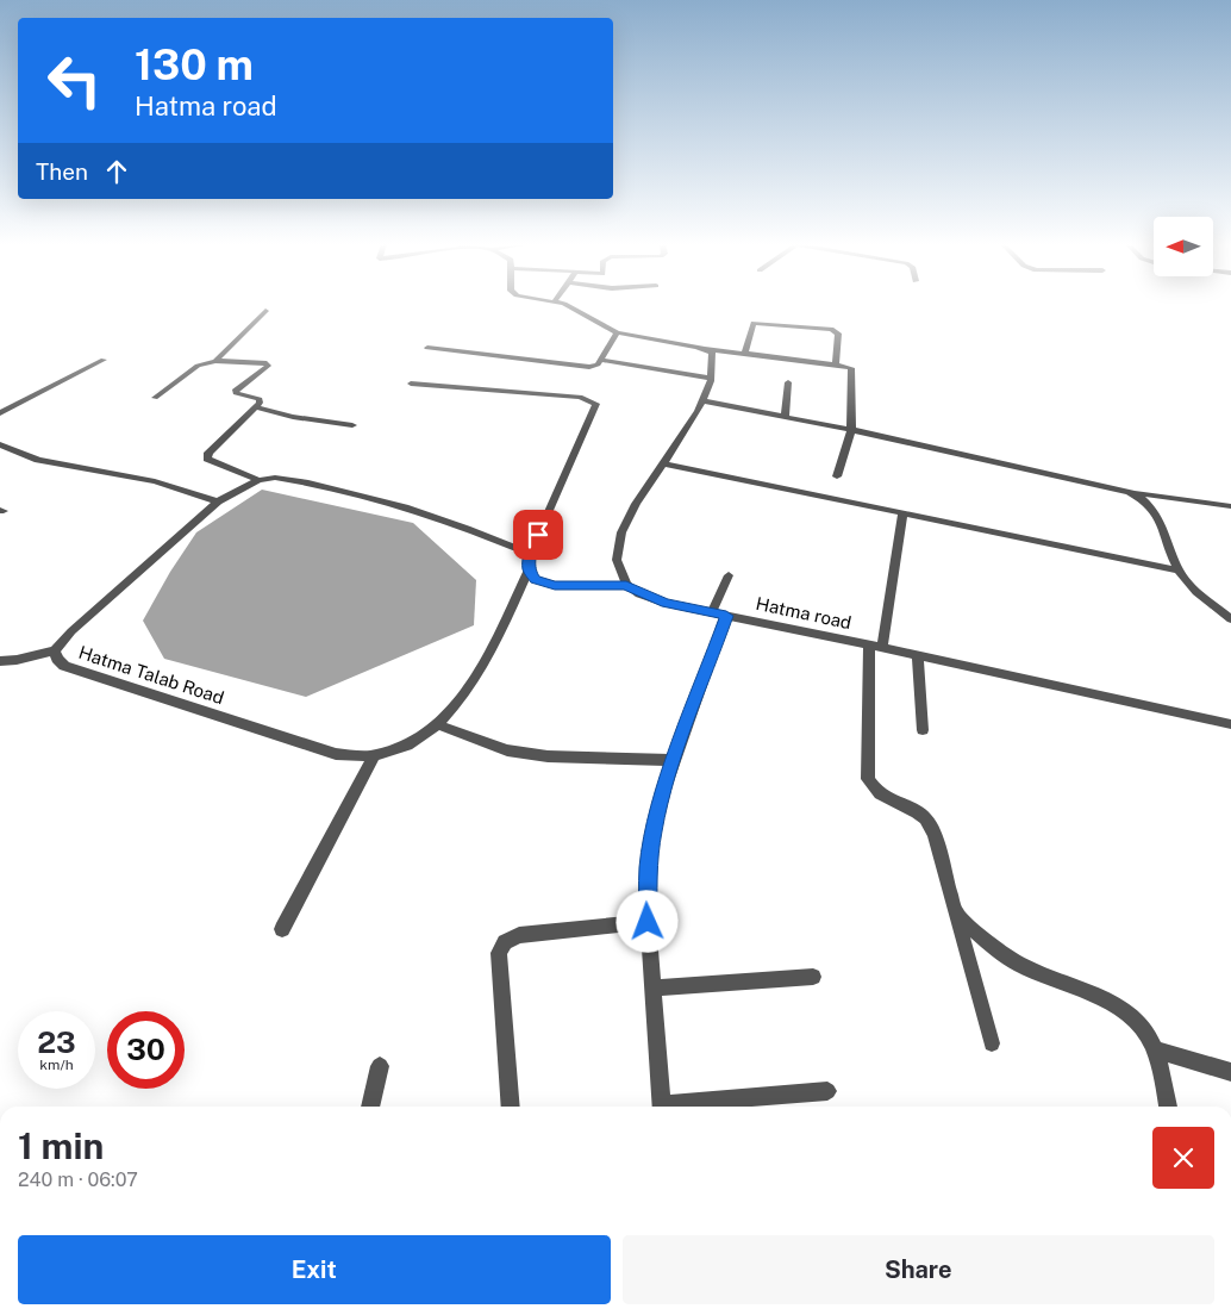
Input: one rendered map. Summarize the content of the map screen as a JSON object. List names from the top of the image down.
{
  "streets": {
    "street": ["Hatma road", "Hatma Talab Road"]
  },
  "north": "left",
  "page": {
    "turn": ["130 m", "Hatma road"],
    "then": "Then",
    "speed": "23 km/h",
    "limit": "30",
    "heading": ["1 min", "240 m · 06:07"],
    "buttons": ["Exit", "Share"]
  }
}
